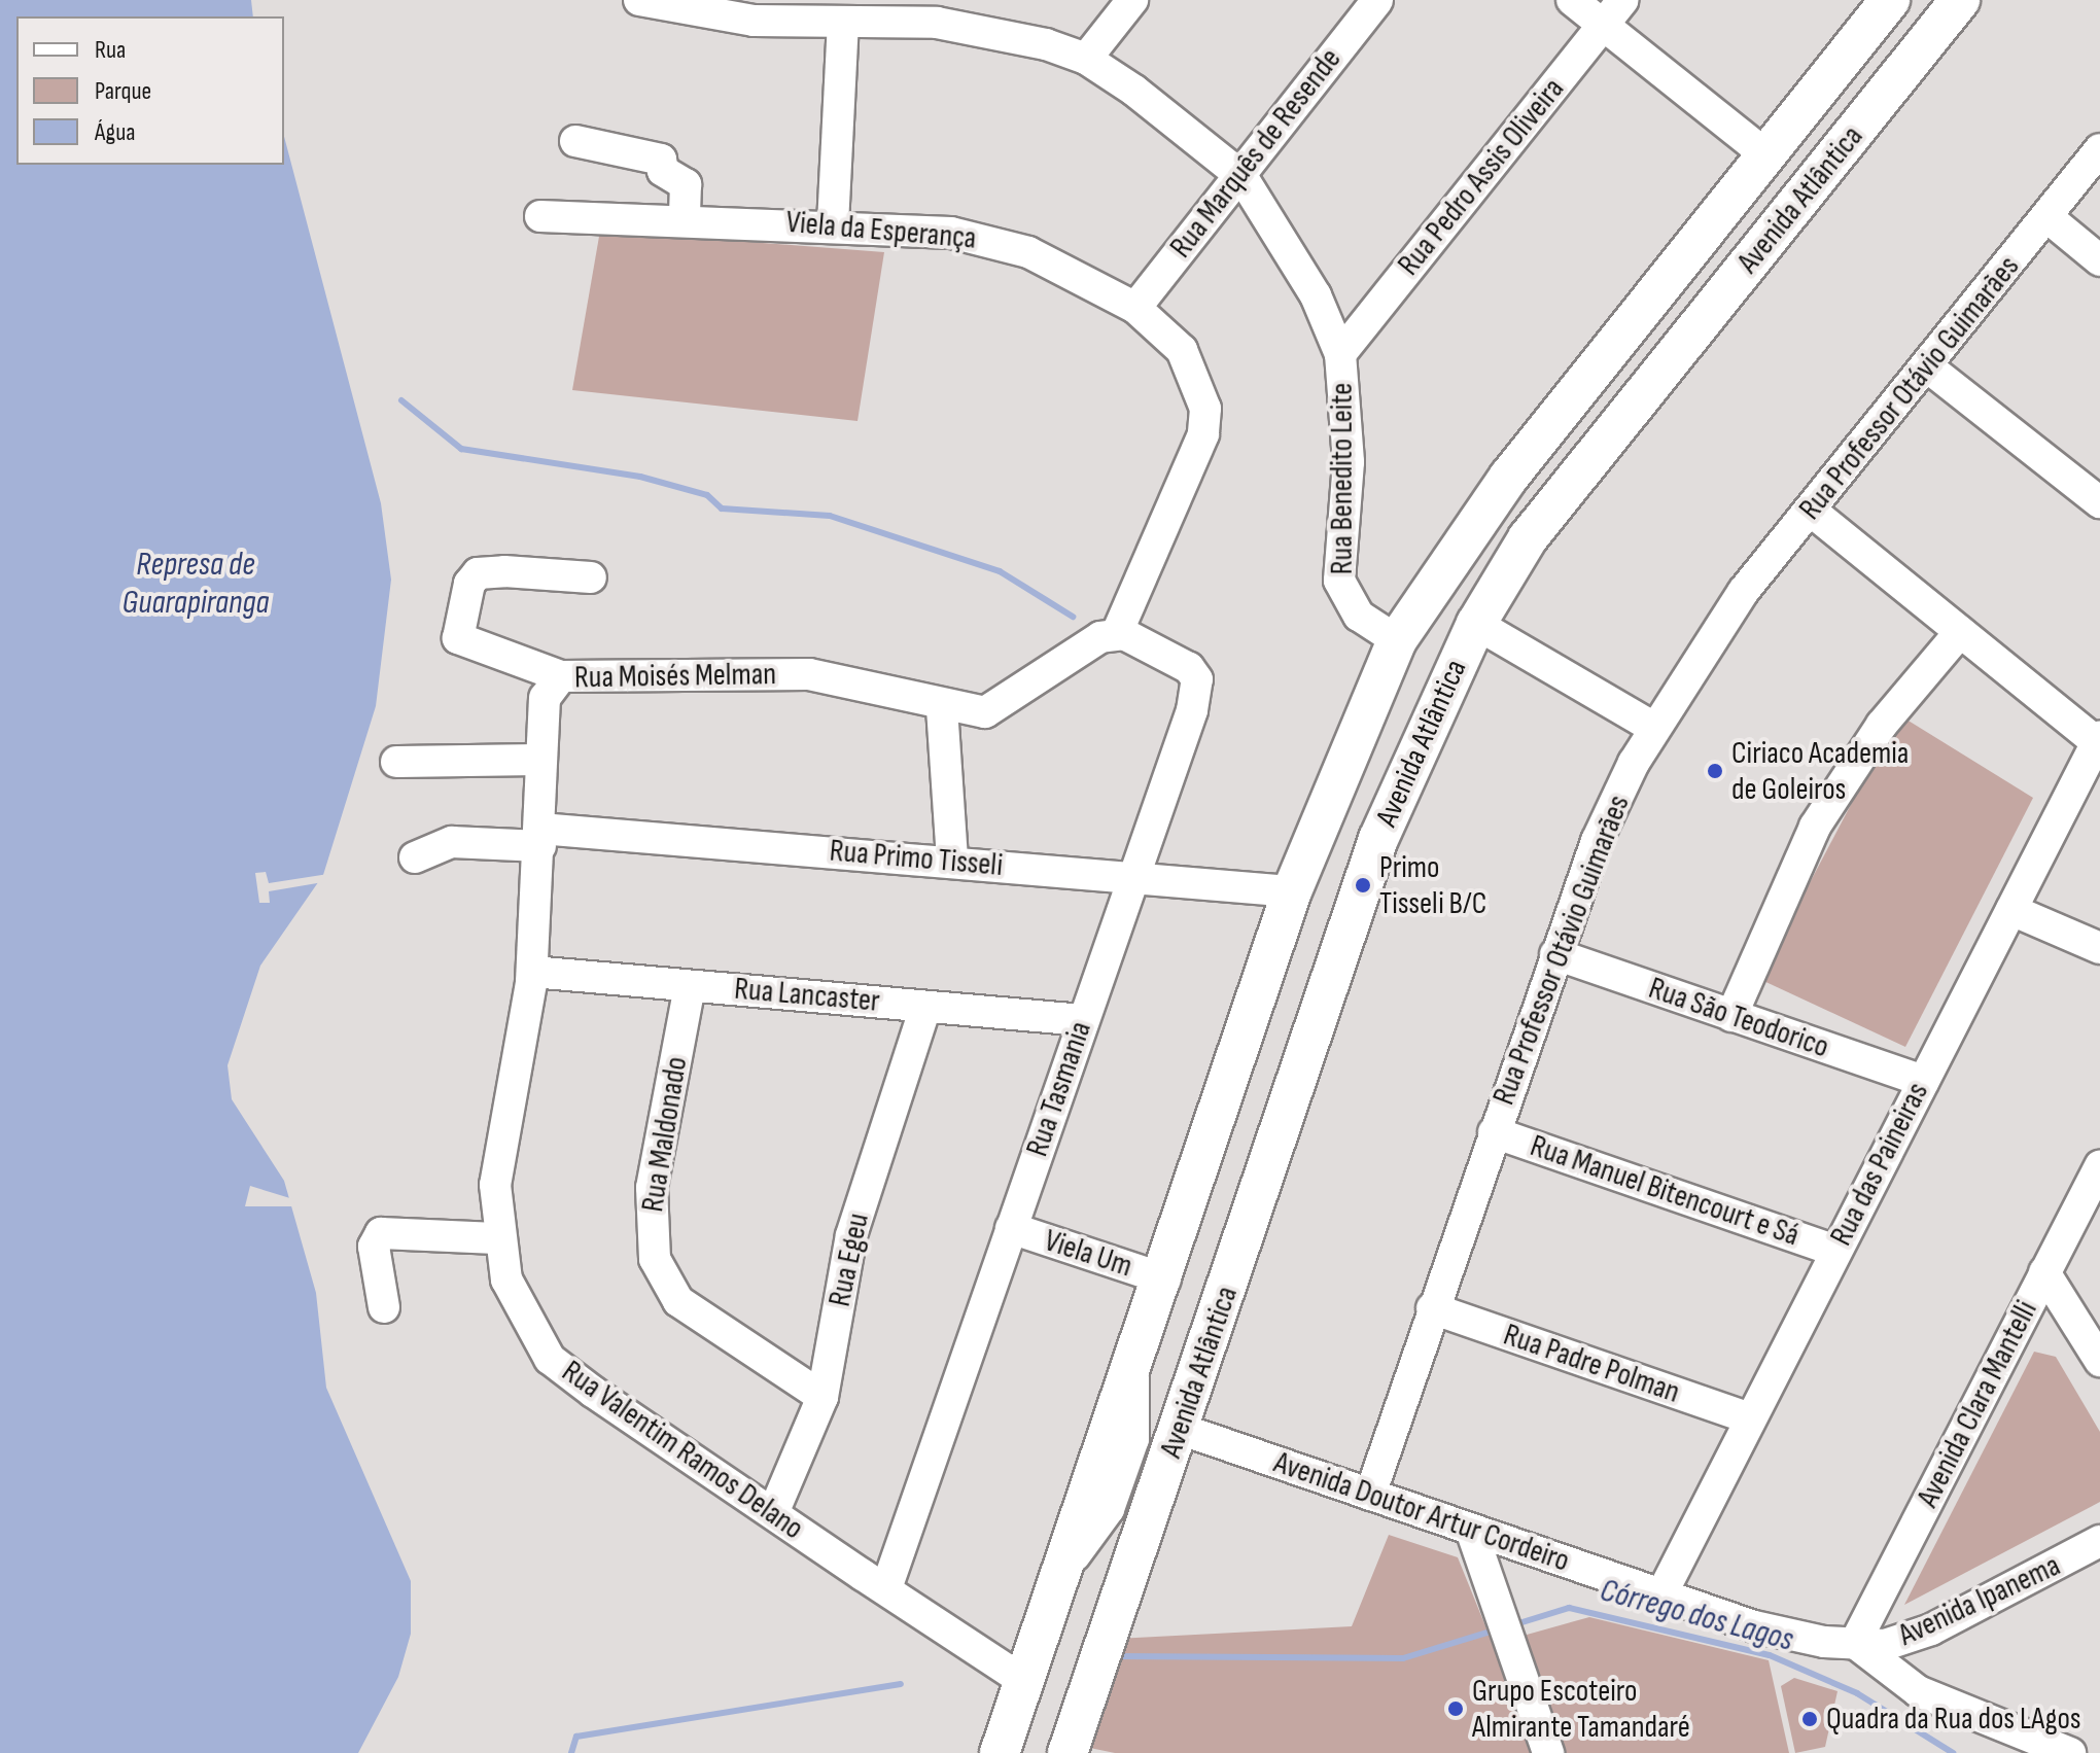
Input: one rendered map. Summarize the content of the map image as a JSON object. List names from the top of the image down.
{
  "streets": {
    "main road": ["Avenida Atlântica"],
    "street": [
      "Rua Marquês de Resende",
      "Rua Pedro Assis Oliveira",
      "Viela da Esperança",
      "Rua Professor Otávio Guimarães",
      "Rua Benedito Leite",
      "Rua Moisés Melman",
      "Rua Primo Tisseli",
      "Rua Lancaster",
      "Rua São Teodorico",
      "Rua Tasmania",
      "Rua Maldonado",
      "Rua das Paineiras",
      "Rua Manuel Bitencourt e Sá",
      "Viela Um",
      "Rua Egeu",
      "Rua Padre Polman",
      "Avenida Clara Mantelli",
      "Rua Valentim Ramos Delano",
      "Avenida Doutor Artur Cordeiro",
      "Avenida Ipanema"
    ]
  },
  "crossings": [
    ["Rua Marquês de Resende", "Viela da Esperança"],
    ["Rua Marquês de Resende", "Rua Benedito Leite"],
    ["Rua Pedro Assis Oliveira", "Rua Benedito Leite"],
    ["Avenida Atlântica", "Rua Benedito Leite"],
    ["Avenida Atlântica", "Rua Primo Tisseli"],
    ["Avenida Atlântica", "Viela Um"],
    ["Avenida Atlântica", "Rua Valentim Ramos Delano"],
    ["Avenida Atlântica", "Avenida Doutor Artur Cordeiro"],
    ["Viela da Esperança", "Rua Moisés Melman"],
    ["Viela da Esperança", "Rua Tasmania"],
    ["Rua Professor Otávio Guimarães", "Rua São Teodorico"],
    ["Rua Professor Otávio Guimarães", "Rua Manuel Bitencourt e Sá"],
    ["Rua Professor Otávio Guimarães", "Rua Padre Polman"],
    ["Rua Professor Otávio Guimarães", "Avenida Doutor Artur Cordeiro"],
    ["Rua Moisés Melman", "Rua Primo Tisseli"],
    ["Rua Moisés Melman", "Rua Tasmania"],
    ["Rua Moisés Melman", "Rua Valentim Ramos Delano"],
    ["Rua Primo Tisseli", "Rua Tasmania"],
    ["Rua Primo Tisseli", "Rua Valentim Ramos Delano"],
    ["Rua Lancaster", "Rua Tasmania"],
    ["Rua Lancaster", "Rua Maldonado"],
    ["Rua Lancaster", "Rua Egeu"],
    ["Rua Lancaster", "Rua Valentim Ramos Delano"],
    ["Rua São Teodorico", "Rua das Paineiras"],
    ["Rua Tasmania", "Viela Um"],
    ["Rua Tasmania", "Rua Valentim Ramos Delano"],
    ["Rua Maldonado", "Rua Egeu"],
    ["Rua das Paineiras", "Rua Manuel Bitencourt e Sá"],
    ["Rua das Paineiras", "Rua Padre Polman"],
    ["Rua das Paineiras", "Avenida Doutor Artur Cordeiro"],
    ["Rua Egeu", "Rua Valentim Ramos Delano"],
    ["Avenida Clara Mantelli", "Avenida Doutor Artur Cordeiro"],
    ["Avenida Clara Mantelli", "Avenida Ipanema"],
    ["Avenida Doutor Artur Cordeiro", "Avenida Ipanema"]
  ],
  "water": ["Represa de Guarapiranga", "Córrego dos Lagos"],
  "places": [
    "Ciriaco Academia de Goleiros",
    "Primo Tisseli B/C",
    "Grupo Escoteiro Almirante Tamandaré",
    "Quadra da Rua dos LAgos"
  ],
  "legend": ["Rua", "Parque", "Água"]
}
